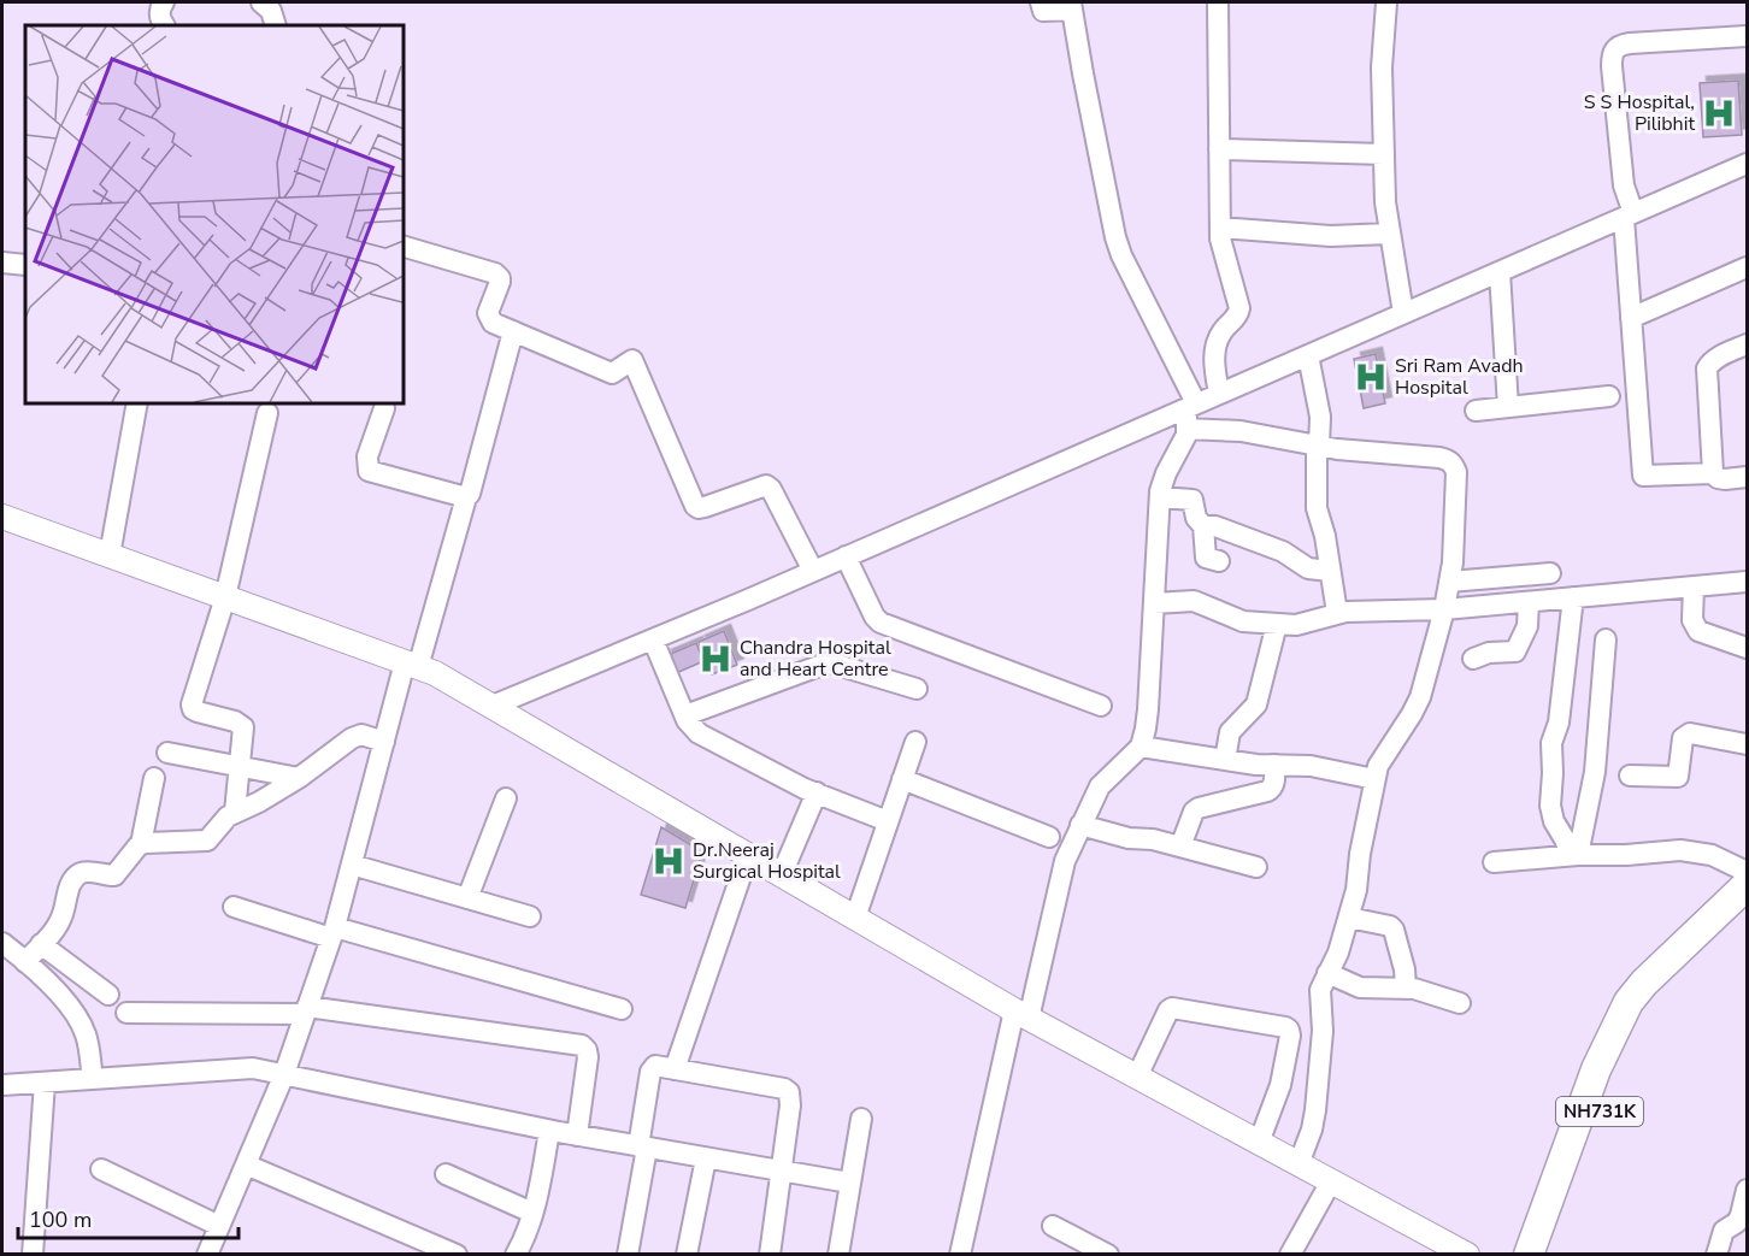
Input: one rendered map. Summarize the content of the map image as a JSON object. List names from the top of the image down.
{
  "streets": {
    "highway": ["NH731K"]
  },
  "places": {
    "hospital": [
      "S S Hospital, Pilibhit",
      "Sri Ram Avadh Hospital",
      "Chandra Hospital and Heart Centre",
      "Dr.Neeraj Surgical Hospital"
    ]
  },
  "scale_bar": "100 m"
}
